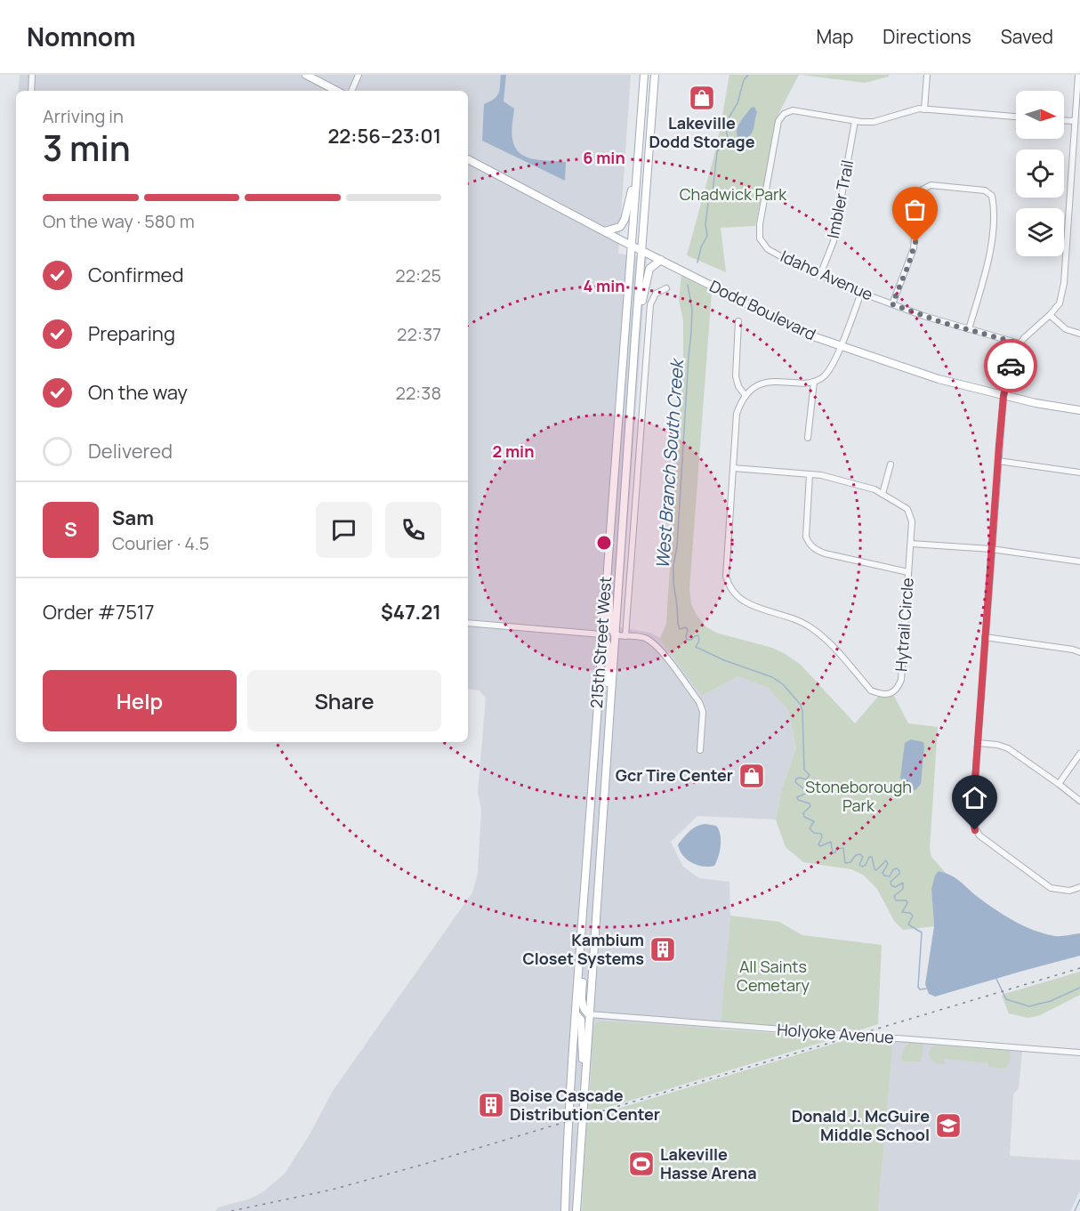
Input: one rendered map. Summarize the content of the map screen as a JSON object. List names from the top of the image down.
{
  "streets": {
    "main road": ["Dodd Boulevard", "215th Street West"],
    "street": [
      "Imbler Trail",
      "Idaho Avenue",
      "Hytrail Circle",
      "Holyoke Avenue"
    ]
  },
  "crossings": [
    ["Imbler Trail", "Idaho Avenue"],
    ["Dodd Boulevard", "215th Street West"],
    ["215th Street West", "Holyoke Avenue"]
  ],
  "water": ["West Branch South Creek"],
  "parks": ["Chadwick Park", "Stoneborough Park", "All Saints Cemetary"],
  "places": {
    "shop": ["Lakeville Dodd Storage", "Gcr Tire Center"],
    "building": ["Kambium Closet Systems", "Boise Cascade Distribution Center"],
    "school or university": ["Donald J. McGuire Middle School"],
    "sports": ["Lakeville Hasse Arena"]
  },
  "north": "right",
  "page": {
    "header": "Nomnom",
    "nav": ["Map", "Directions", "Saved"],
    "heading": ["3 min", "Arriving in", "22:56–23:01"],
    "panel": [
      "Sam",
      "Courier · 4.5",
      "Order #7517",
      "$47.21"
    ],
    "bar": "On the way · 580 m",
    "list": [
      ["Confirmed", "22:25"],
      ["Preparing", "22:37"],
      ["On the way", "22:38"],
      "Delivered"
    ],
    "round": "S",
    "buttons": ["Help", "Share"]
  },
  "rings": ["6 min", "4 min", "2 min"]
}
